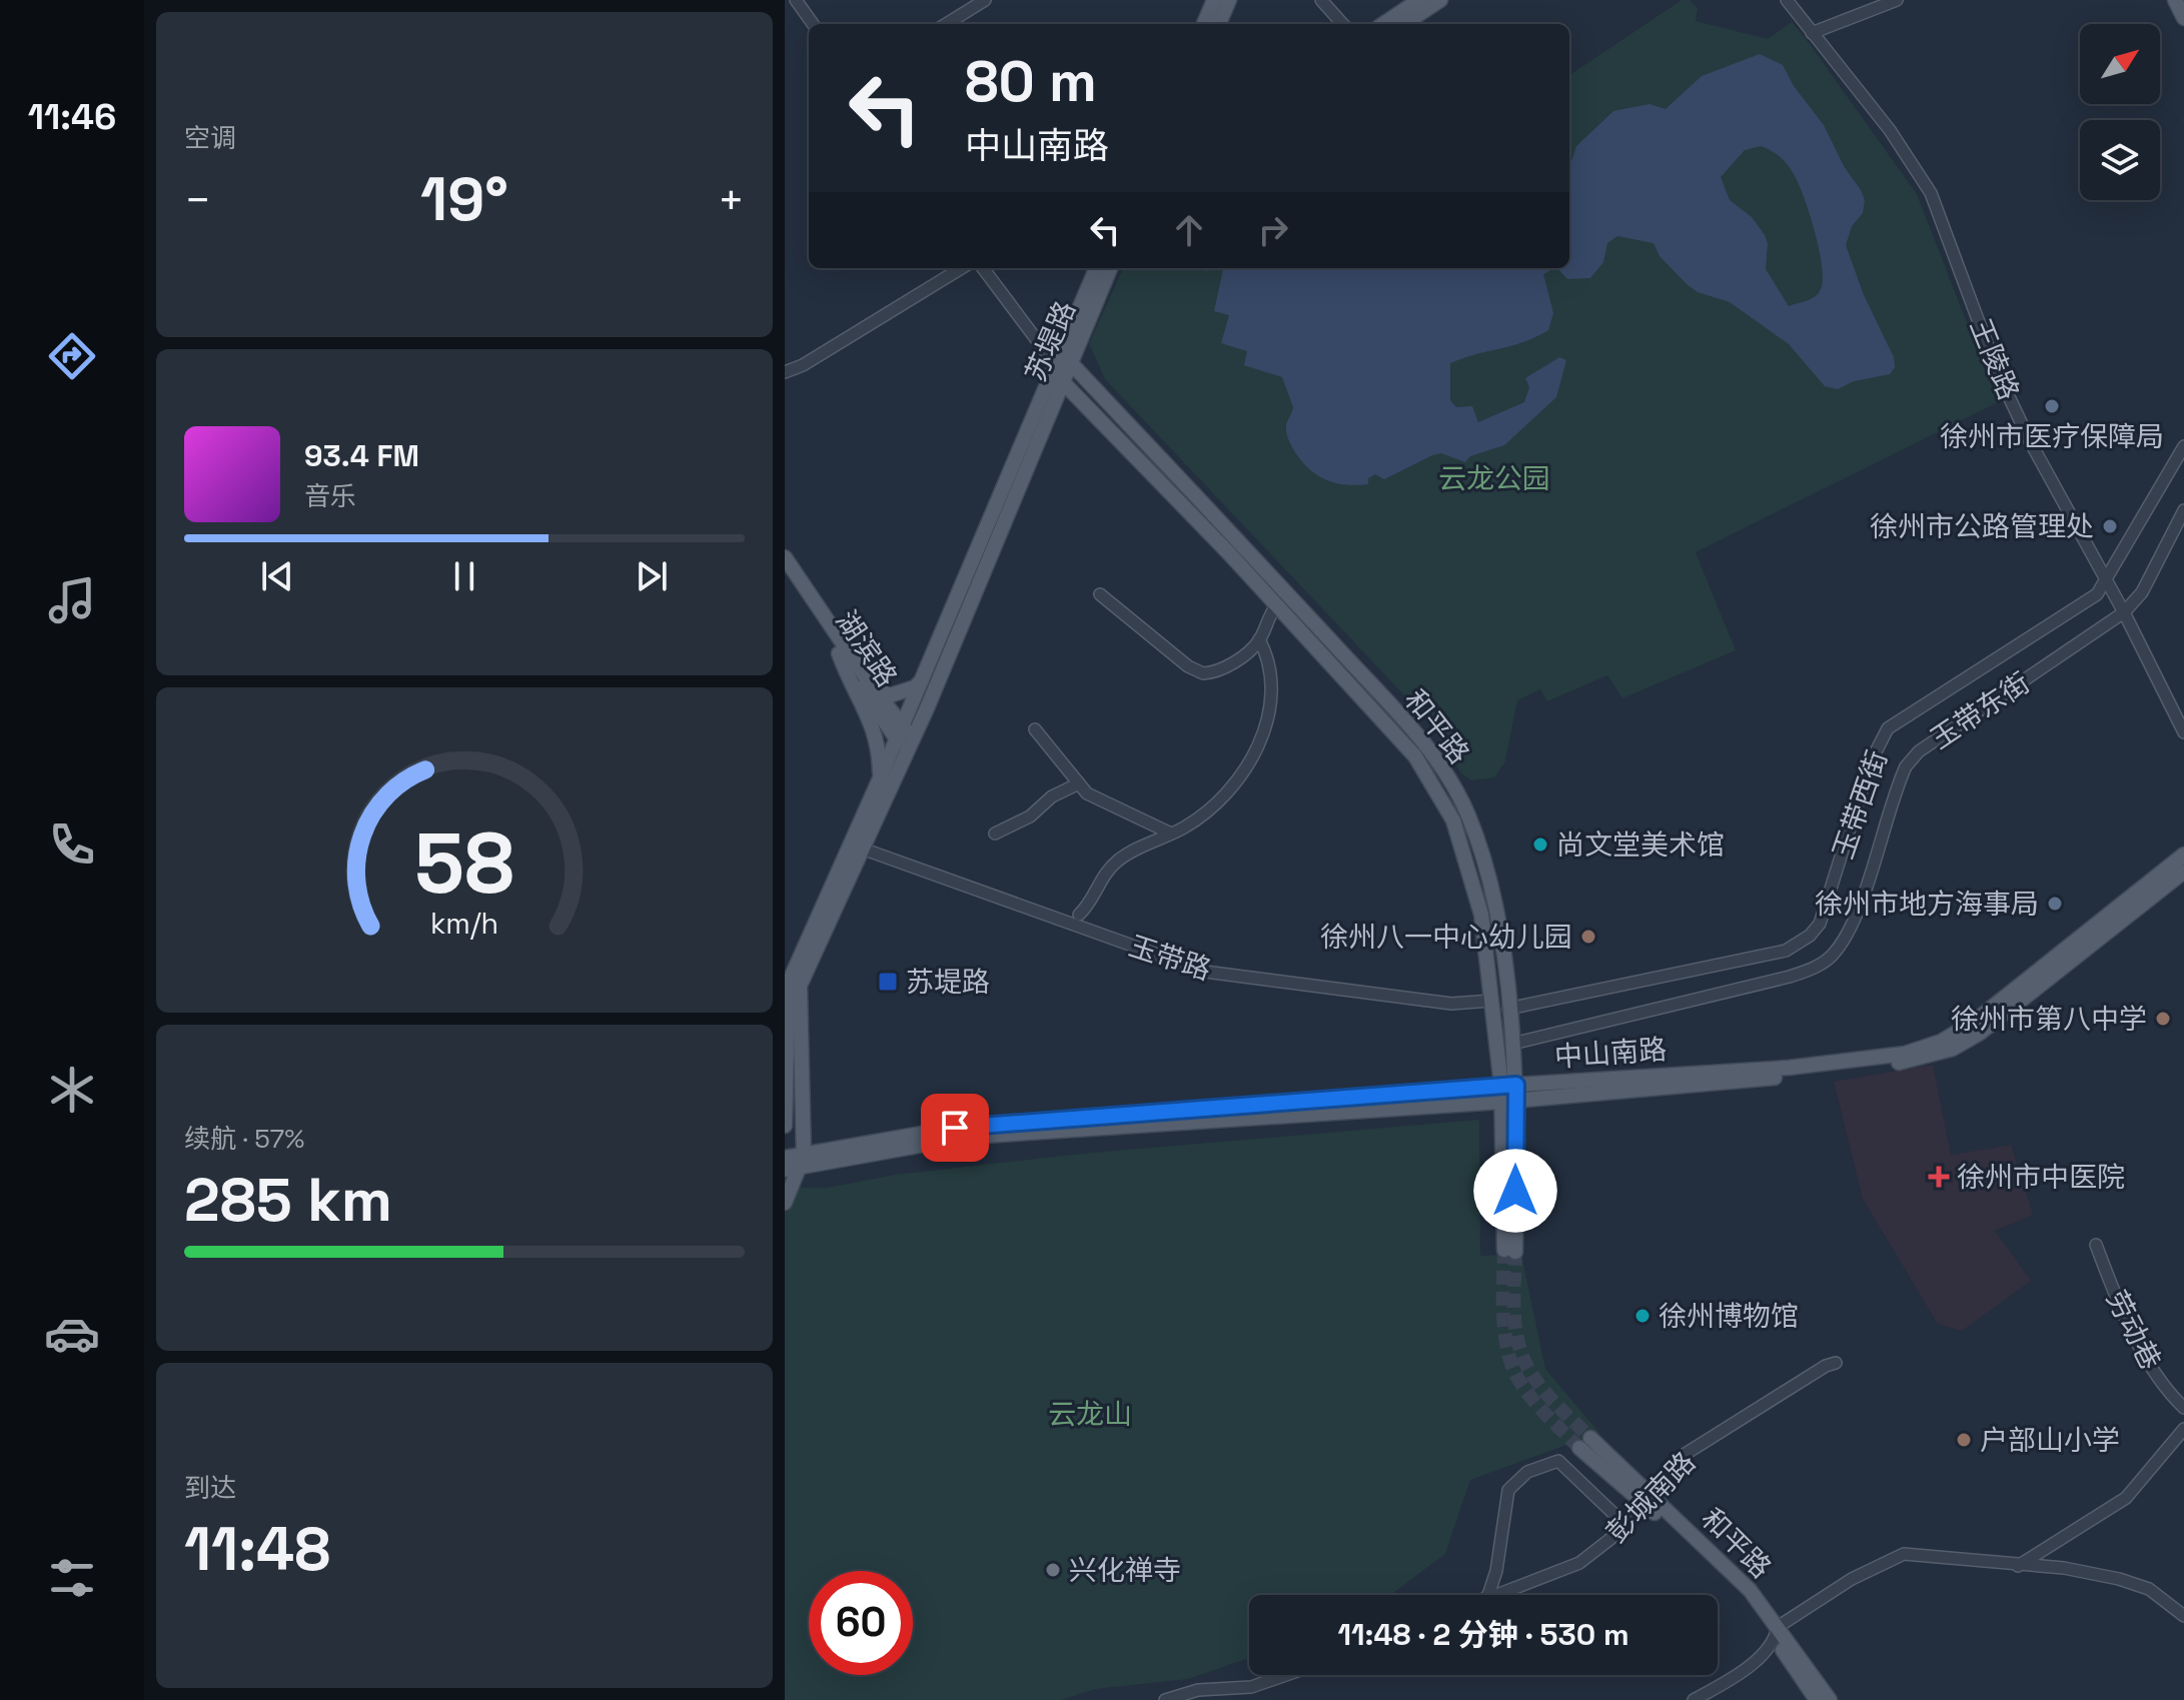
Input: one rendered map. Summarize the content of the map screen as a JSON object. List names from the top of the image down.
{
  "streets": {
    "main road": [
      "苏堤路",
      "湖滨路",
      "和平路",
      "中山南路"
    ],
    "street": [
      "王陵路",
      "玉带东街",
      "玉带西街",
      "玉带路",
      "劳动巷",
      "彭城南路"
    ]
  },
  "crossings": [
    ["苏堤路", "湖滨路"],
    ["苏堤路", "和平路"],
    ["苏堤路", "玉带路"],
    ["苏堤路", "中山南路"],
    ["王陵路", "玉带东街"],
    ["王陵路", "玉带西街"],
    ["玉带东街", "和平路"],
    ["和平路", "玉带西街"],
    ["和平路", "玉带路"],
    ["和平路", "中山南路"],
    ["和平路", "彭城南路"]
  ],
  "parks": ["云龙公园", "云龙山"],
  "places": {
    "other": [
      "徐州市医疗保障局",
      "徐州市公路管理处",
      "尚文堂美术馆",
      "徐州市地方海事局",
      "徐州八一中心幼儿园",
      "徐州市第八中学",
      "徐州博物馆",
      "户部山小学",
      "兴化禅寺"
    ],
    "transit": ["苏堤路"],
    "health": ["徐州市中医院"]
  },
  "north": "top right",
  "page": {
    "tabs": "11:46",
    "tile": [
      "空调",
      ["续航 · 57%", "285 km"],
      ["到达", "11:48"]
    ],
    "turn": ["80 m", "中山南路"],
    "heat": ["−", "19°", "+"],
    "song": ["93.4 FM", "音乐"],
    "limit": "60",
    "trip": "11:48 · 2 分钟 · 530 m",
    "gauge": ["58", "km/h"]
  }
}
